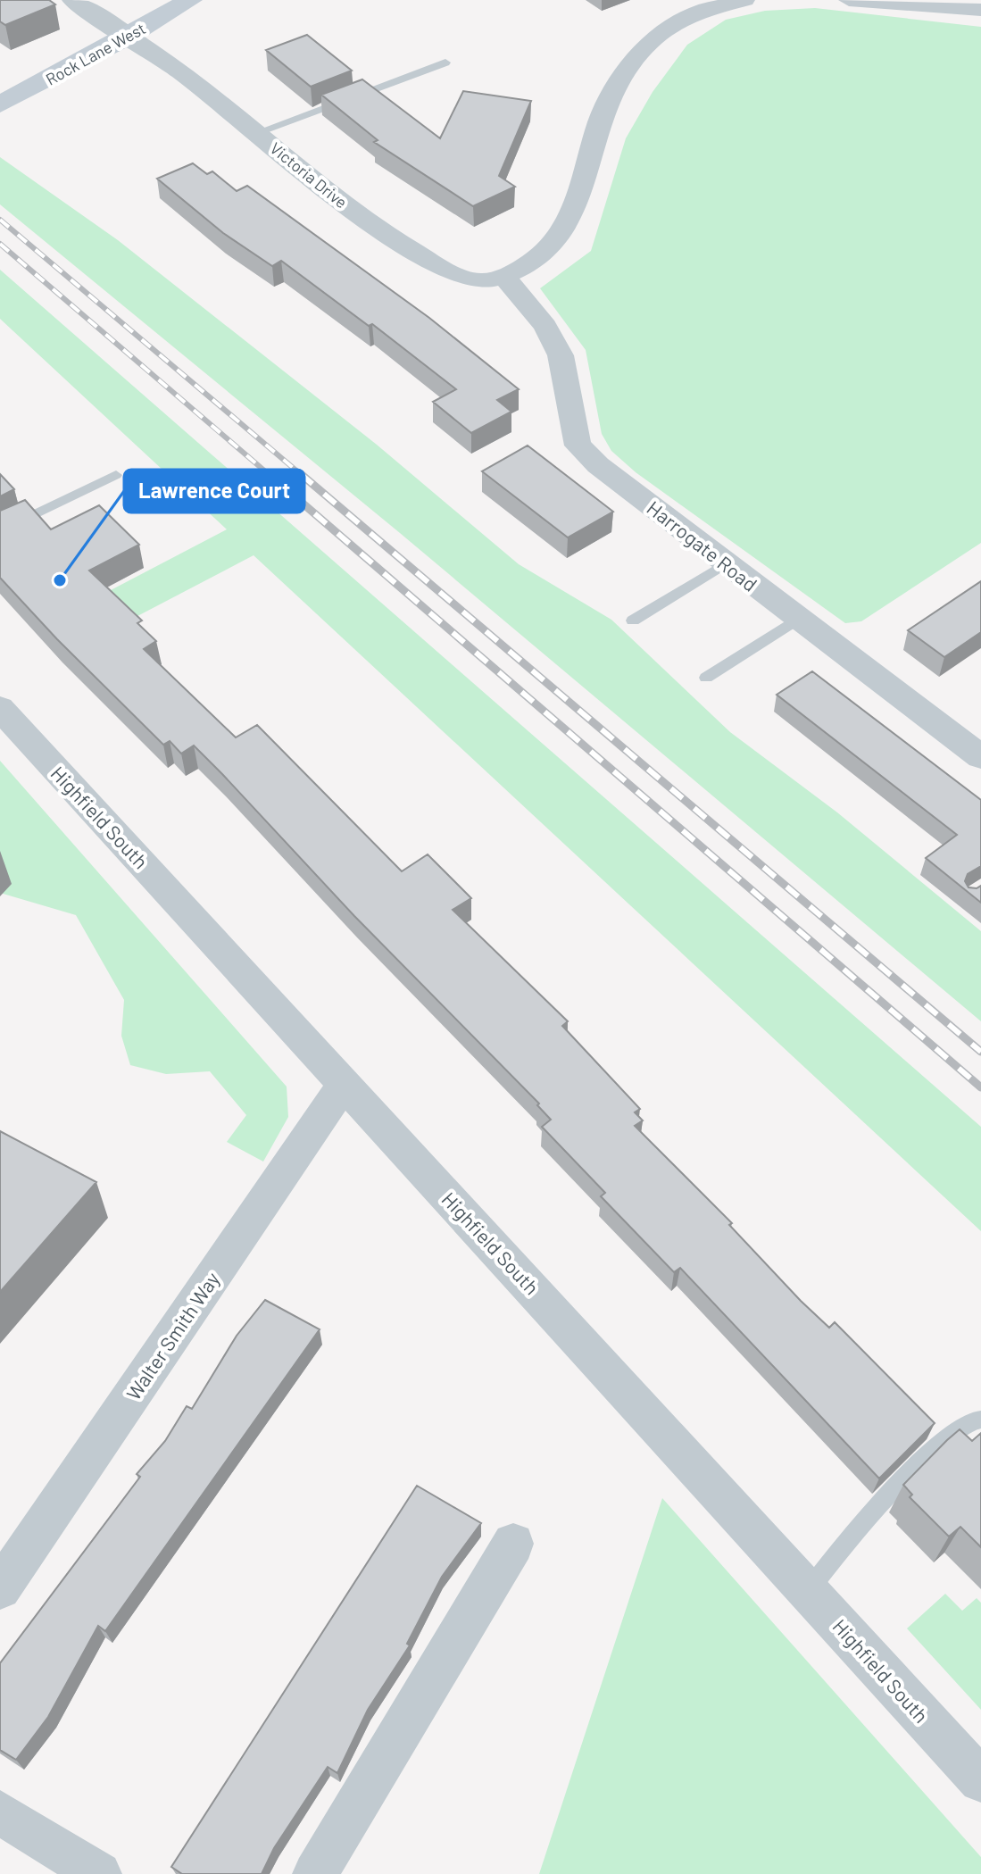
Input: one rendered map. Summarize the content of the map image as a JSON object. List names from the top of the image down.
{
  "streets": {
    "street": [
      "Rock Lane West",
      "Victoria Drive",
      "Harrogate Road",
      "Highfield South",
      "Walter Smith Way"
    ]
  },
  "crossings": [
    ["Rock Lane West", "Victoria Drive"],
    ["Victoria Drive", "Harrogate Road"],
    ["Highfield South", "Walter Smith Way"]
  ],
  "places": ["Lawrence Court"]
}
